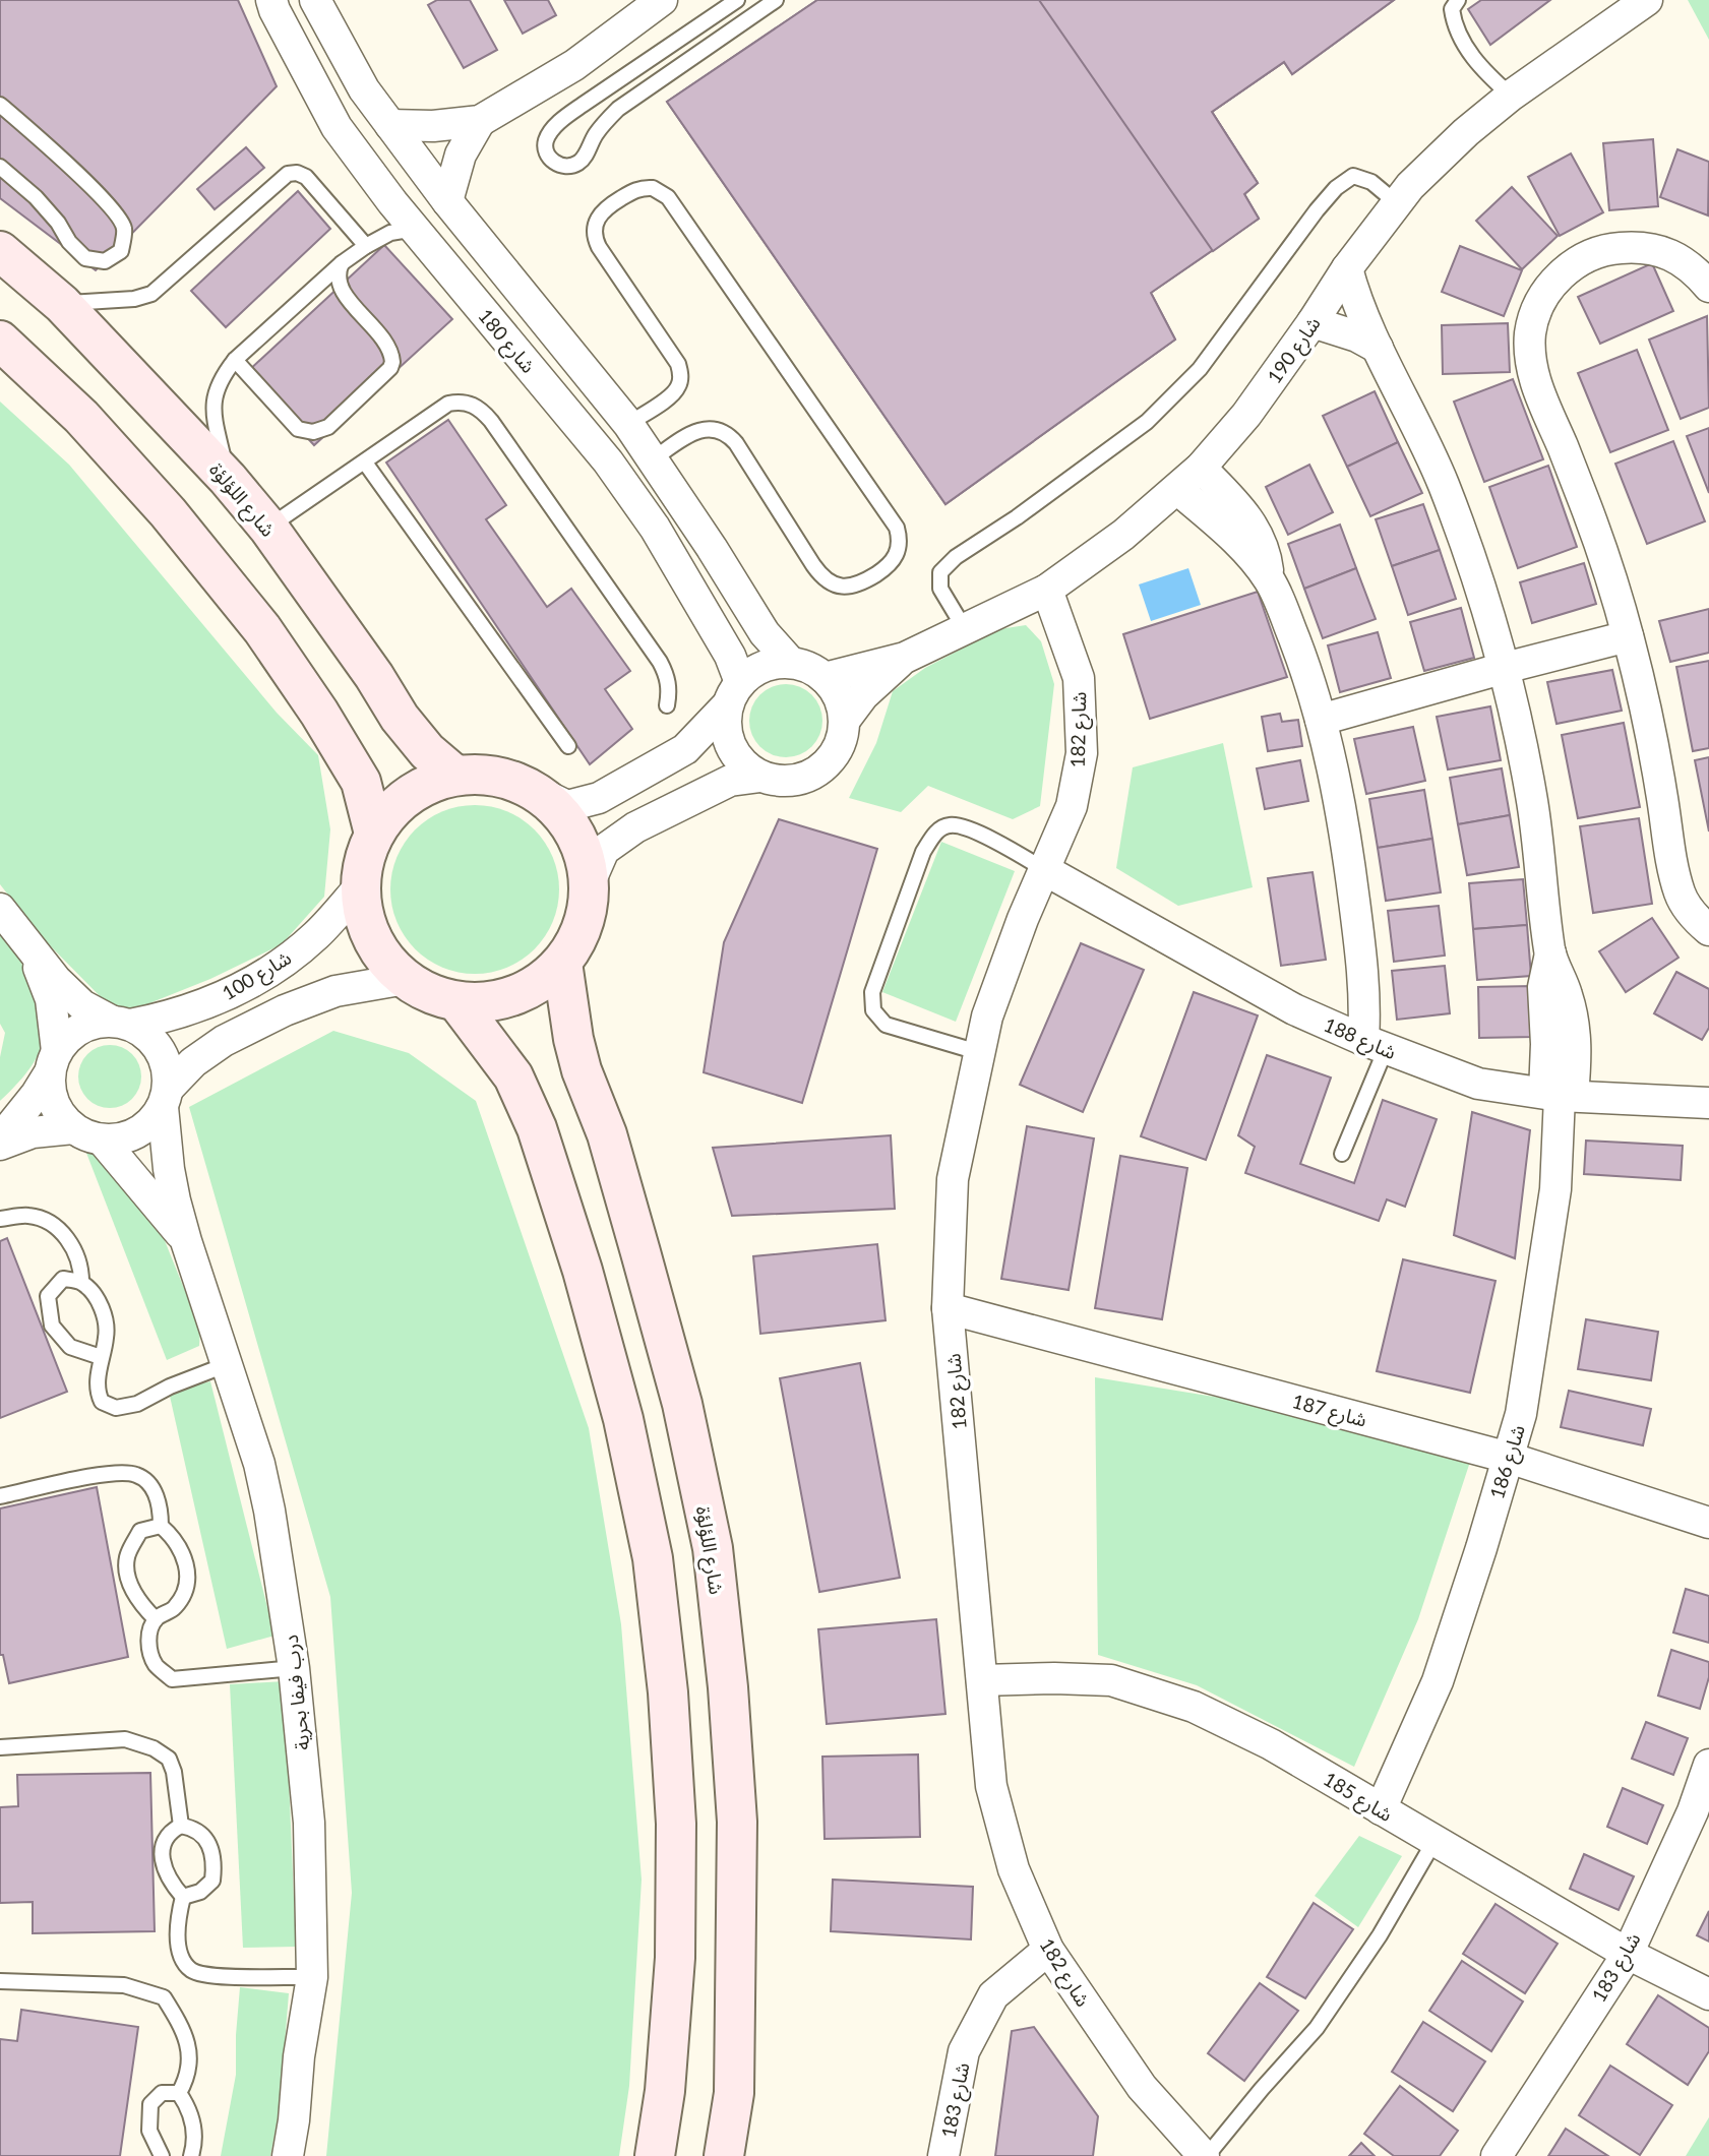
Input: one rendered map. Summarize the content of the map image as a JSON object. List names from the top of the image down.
{
  "streets": {
    "main road": ["شارع اللؤلؤة"],
    "street": [
      "شارع 180",
      "شارع 190",
      "شارع 182",
      "شارع 100",
      "شارع 188",
      "شارع 187",
      "شارع 186",
      "درب فيفا بحرية",
      "شارع 185",
      "شارع 183"
    ]
  },
  "crossings": [
    ["شارع 180", "شارع 190"],
    ["شارع 190", "شارع 182"],
    ["شارع 190", "شارع 186"],
    ["شارع اللؤلؤة", "شارع 100"],
    ["شارع 182", "شارع 188"],
    ["شارع 182", "شارع 187"],
    ["شارع 182", "شارع 185"],
    ["شارع 182", "شارع 183"],
    ["شارع 100", "درب فيفا بحرية"],
    ["شارع 188", "شارع 186"],
    ["شارع 187", "شارع 186"],
    ["شارع 186", "شارع 185"],
    ["شارع 185", "شارع 183"]
  ]
}
